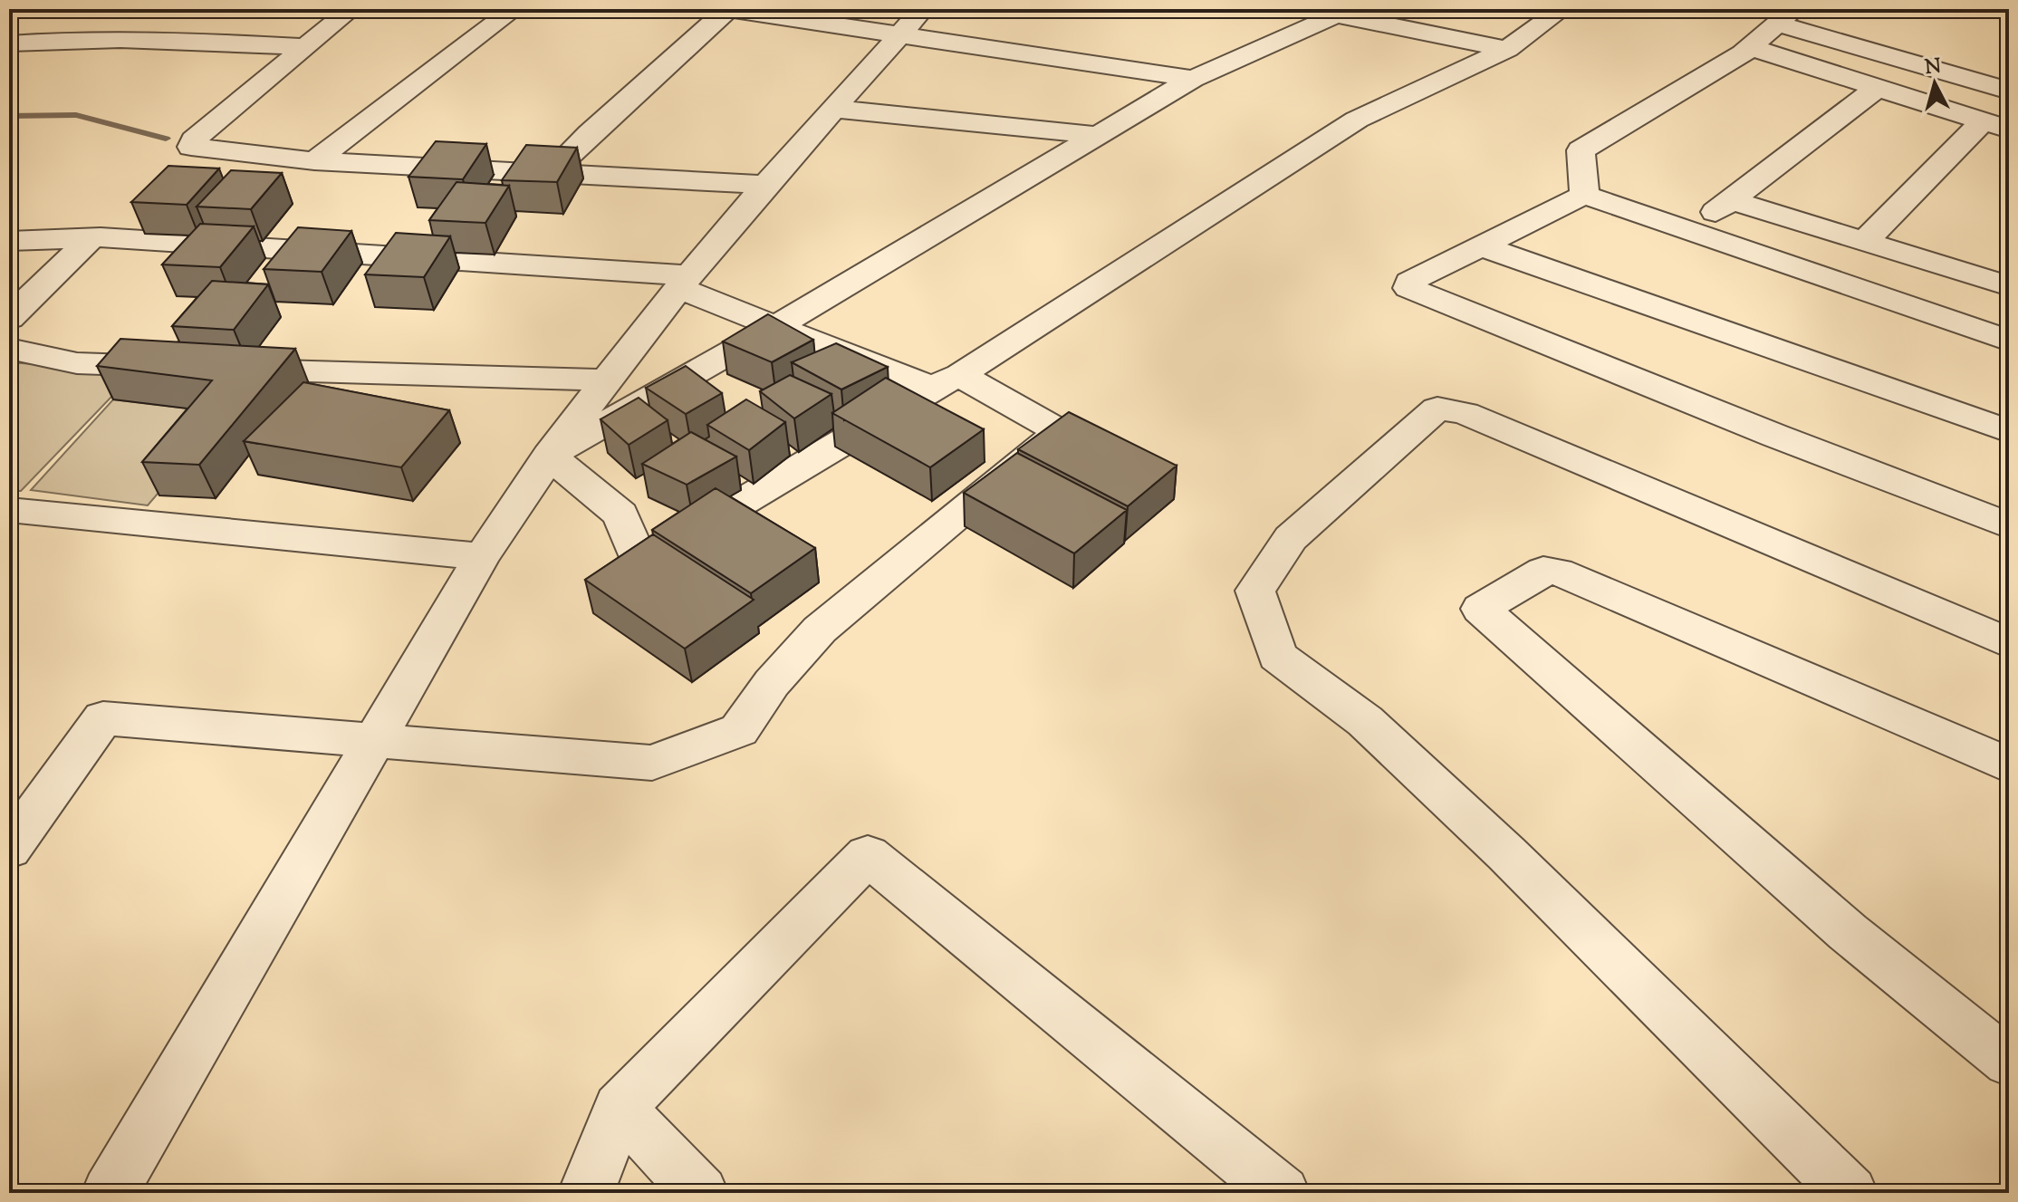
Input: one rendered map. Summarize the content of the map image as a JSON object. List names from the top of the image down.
{
  "north": "top"
}
